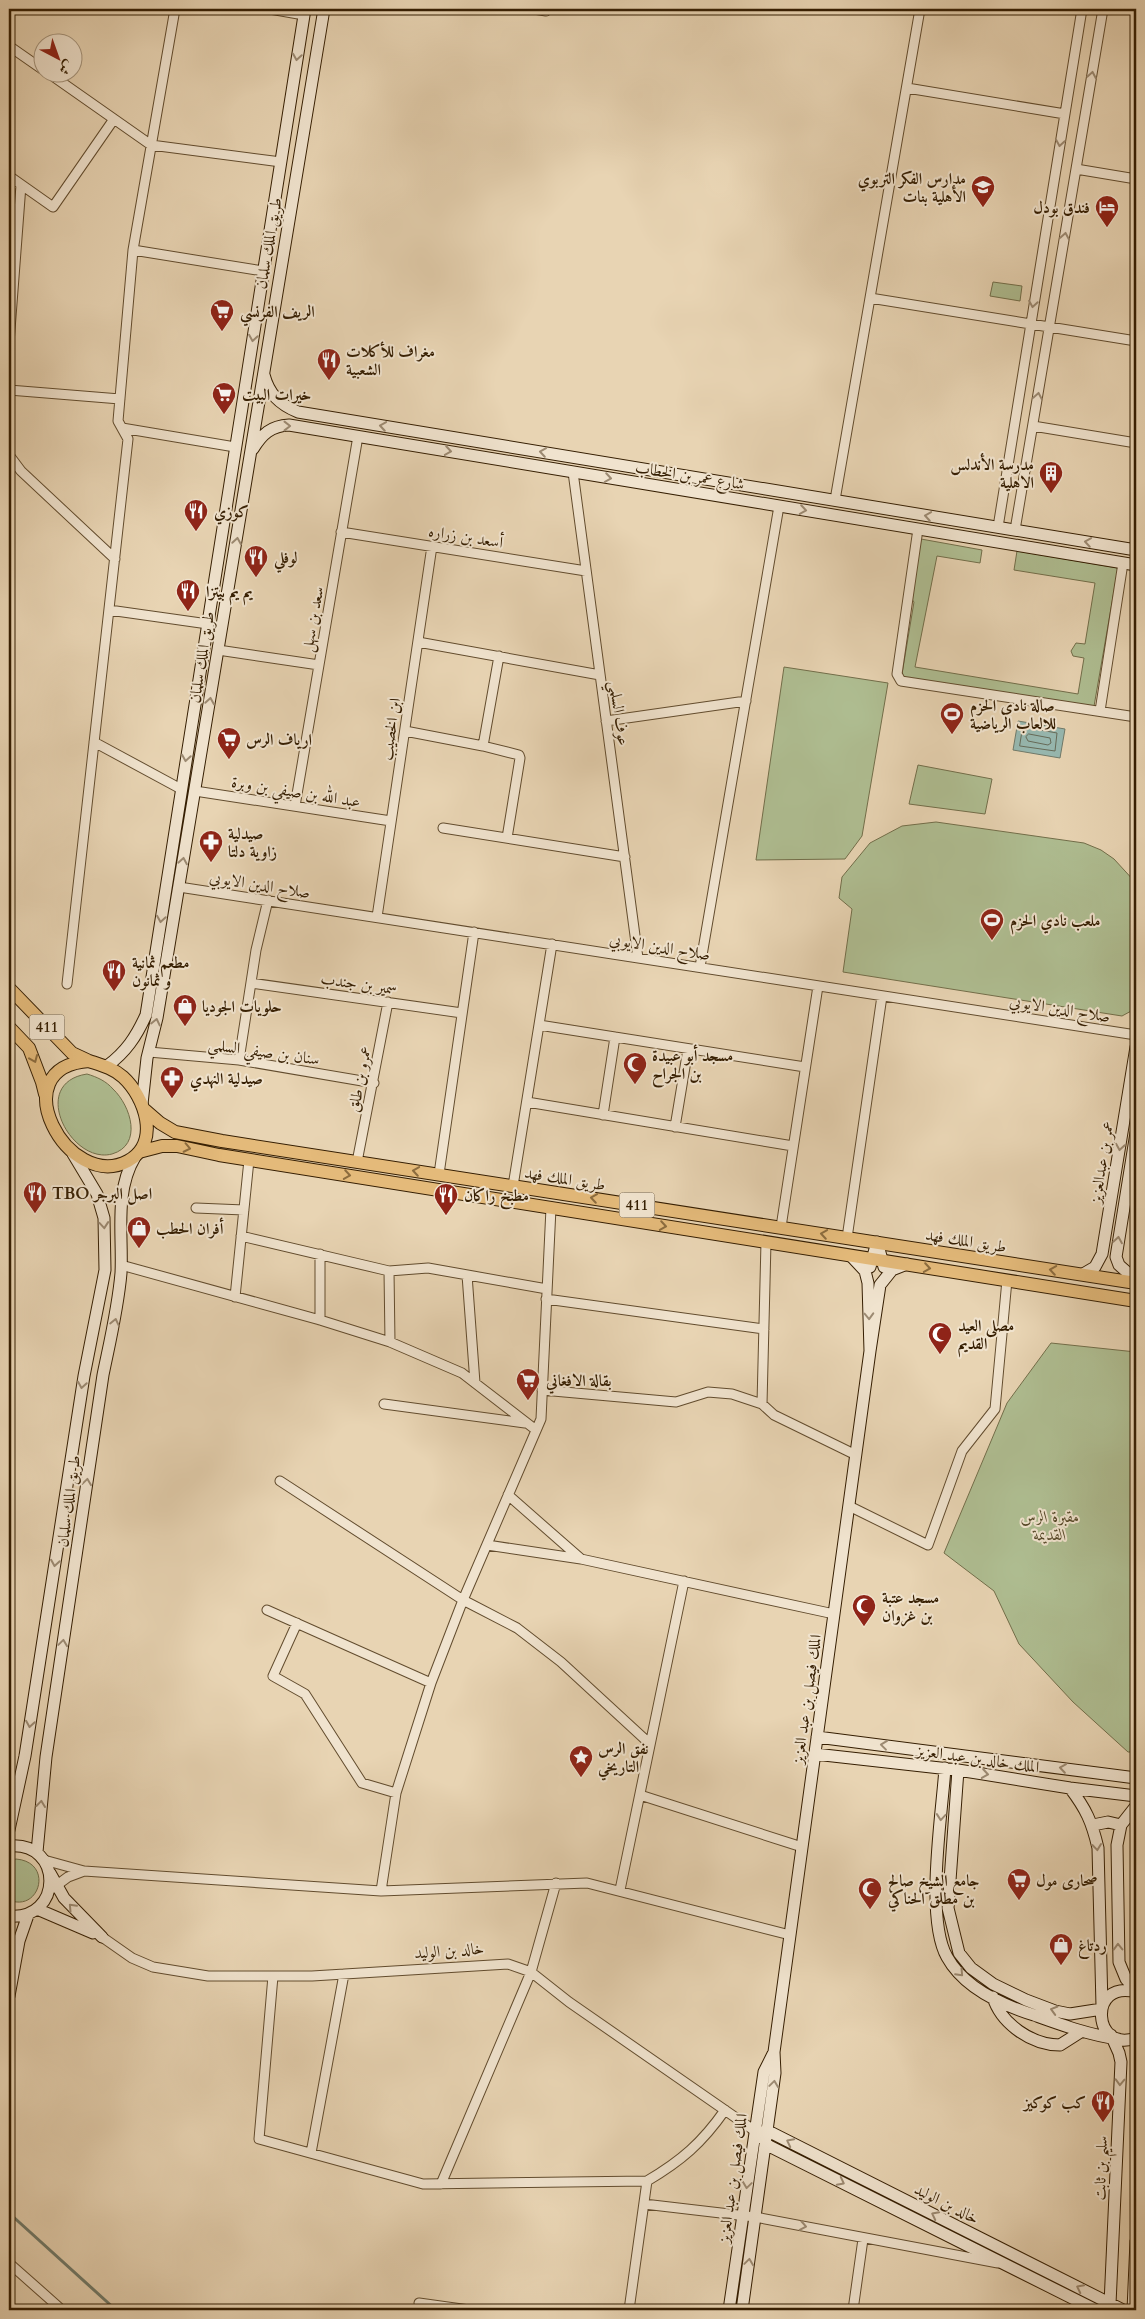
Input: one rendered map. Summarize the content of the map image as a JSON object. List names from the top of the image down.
{
  "streets": {
    "main road": ["411", "طريق الملك فهد"],
    "street": [
      "طريق الملك سلمان",
      "شارع عمر بن الخطاب",
      "أسعد بن زراره",
      "سعد بن سهل",
      "عوف السلمي",
      "ابن الخصيب",
      "عبد الله بن صيفي بن وبرة",
      "صلاح الدين الايوبي",
      "سمير بن جندب",
      "سنان بن صيفي السلمي",
      "عمرو بن طلق",
      "عمر بن عبدالعزيز",
      "الملك فيصل بن عبد العزيز",
      "الملك خالد بن عبد العزيز",
      "خالد بن الوليد",
      "سليم بن ثابت"
    ]
  },
  "crossings": [
    ["طريق الملك سلمان", "شارع عمر بن الخطاب"],
    ["طريق الملك سلمان", "عبد الله بن صيفي بن وبرة"],
    ["طريق الملك سلمان", "صلاح الدين الايوبي"],
    ["طريق الملك سلمان", "411"],
    ["طريق الملك سلمان", "سنان بن صيفي السلمي"],
    ["طريق الملك سلمان", "طريق الملك فهد"],
    ["شارع عمر بن الخطاب", "سعد بن سهل"],
    ["شارع عمر بن الخطاب", "عوف السلمي"],
    ["أسعد بن زراره", "سعد بن سهل"],
    ["أسعد بن زراره", "عوف السلمي"],
    ["أسعد بن زراره", "ابن الخصيب"],
    ["سعد بن سهل", "عبد الله بن صيفي بن وبرة"],
    ["عوف السلمي", "صلاح الدين الايوبي"],
    ["ابن الخصيب", "عبد الله بن صيفي بن وبرة"],
    ["ابن الخصيب", "صلاح الدين الايوبي"],
    ["سمير بن جندب", "عمرو بن طلق"],
    ["411", "طريق الملك فهد"],
    ["سنان بن صيفي السلمي", "عمرو بن طلق"],
    ["عمرو بن طلق", "طريق الملك فهد"],
    ["عمر بن عبدالعزيز", "طريق الملك فهد"],
    ["الملك فيصل بن عبد العزيز", "الملك خالد بن عبد العزيز"],
    ["الملك فيصل بن عبد العزيز", "خالد بن الوليد"],
    ["خالد بن الوليد", "سليم بن ثابت"]
  ],
  "one_way": ["سليم بن ثابت"],
  "parks": ["مقبرة الرس القديمة"],
  "places": {
    "school or university": ["مدارس الفكر التربوي الأهلية بنات"],
    "hotel": ["فندق بودل"],
    "supermarket": [
      "الريف الفرنسي",
      "خيرات البيت",
      "ارياف الرس",
      "بقالة الافغاني",
      "صحارى مول"
    ],
    "restaurant": [
      "مغراف للأكلات الشعبية",
      "كوزي",
      "لوفلي",
      "يم يم بيتزا",
      "مطعم ثمانية و ثمانون",
      "TBO اصل البرجر",
      "مطبخ راكان",
      "كب كوكيز"
    ],
    "building": ["مدرسة الأندلس الاهلية"],
    "sports": ["صالة نادي الحزم للالعاب الرياضية", "ملعب نادي الحزم"],
    "pharmacy": ["صيدلية زاوية دلتا", "صيدلية النهدي"],
    "shop": ["حلويات الجوديا", "أفران الحطب", "ردتاغ"],
    "mosque": [
      "مسجد أبو عبيدة بن الجراح",
      "مصلى العيد القديم",
      "مسجد عتبة بن غزوان",
      "جامع الشيخ صالح بن مطلق الحناكي"
    ],
    "place": ["نفق الرس التاريخي"]
  },
  "north": "bottom right"
}
